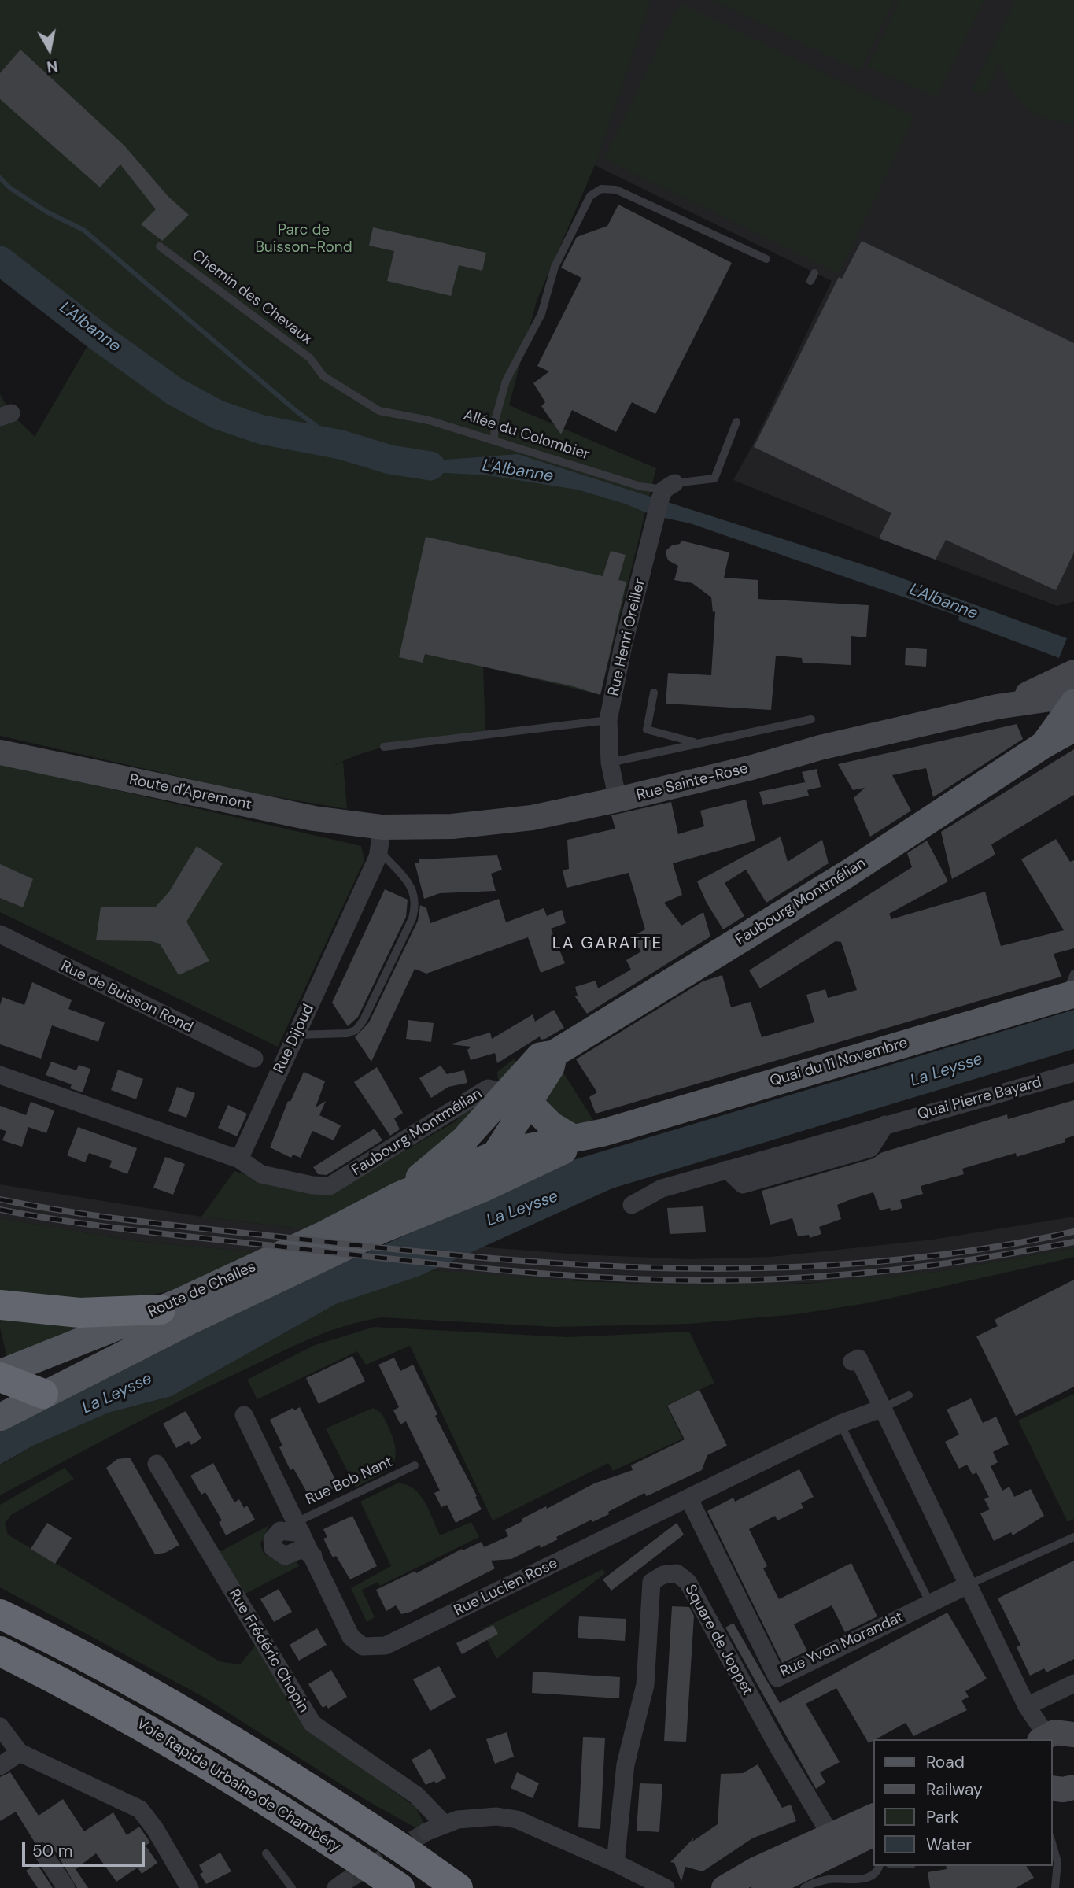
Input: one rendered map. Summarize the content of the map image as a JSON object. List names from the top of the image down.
{
  "streets": {
    "highway": ["Voie Rapide Urbaine de Chambéry"],
    "main road": [
      "Rue Sainte-Rose",
      "Route d'Apremont",
      "Faubourg Montmélian",
      "Quai du 11 Novembre",
      "Route de Challes"
    ],
    "street": [
      "Rue Henri Oreiller",
      "Rue de Buisson Rond",
      "Rue Dijoud",
      "Quai Pierre Bayard",
      "Rue Lucien Rose",
      "Square de Joppet",
      "Rue Yvon Morandat",
      "Rue Frédéric Chopin"
    ],
    "lane": ["Chemin des Chevaux", "Allée du Colombier", "Rue Bob Nant"]
  },
  "crossings": [
    ["Chemin des Chevaux", "Allée du Colombier"],
    ["Allée du Colombier", "Rue Henri Oreiller"],
    ["Rue Henri Oreiller", "Rue Sainte-Rose"],
    ["Rue Sainte-Rose", "Route d'Apremont"],
    ["Rue Sainte-Rose", "Rue Dijoud"],
    ["Route d'Apremont", "Rue Dijoud"],
    ["Faubourg Montmélian", "Rue Dijoud"],
    ["Faubourg Montmélian", "Quai du 11 Novembre"],
    ["Faubourg Montmélian", "Route de Challes"],
    ["Quai du 11 Novembre", "Route de Challes"],
    ["Rue Bob Nant", "Rue Lucien Rose"],
    ["Rue Lucien Rose", "Rue Yvon Morandat"]
  ],
  "districts": ["LA GARATTE"],
  "water": ["L'Albanne", "La Leysse"],
  "parks": ["Parc de Buisson-Rond"],
  "legend": [
    "Road",
    "Railway",
    "Park",
    "Water"
  ],
  "scale_bar": "50 m",
  "north": "bottom"
}
